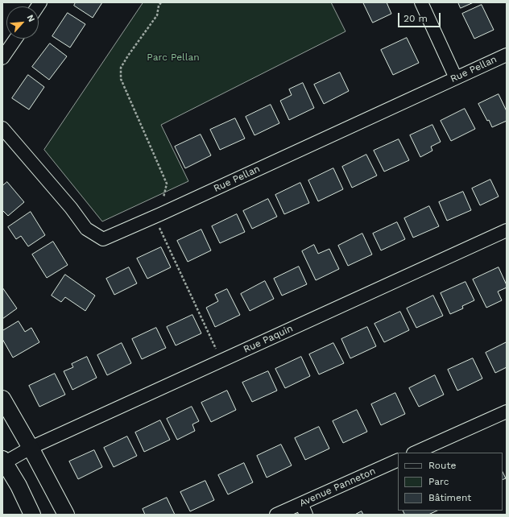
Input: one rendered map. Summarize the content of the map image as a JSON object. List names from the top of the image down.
{
  "streets": {
    "street": ["Rue Pellan", "Rue Paquin", "Avenue Panneton"]
  },
  "parks": ["Parc Pellan"],
  "legend": ["Route", "Parc", "Bâtiment"],
  "scale_bar": "20 m",
  "north": "top right"
}
